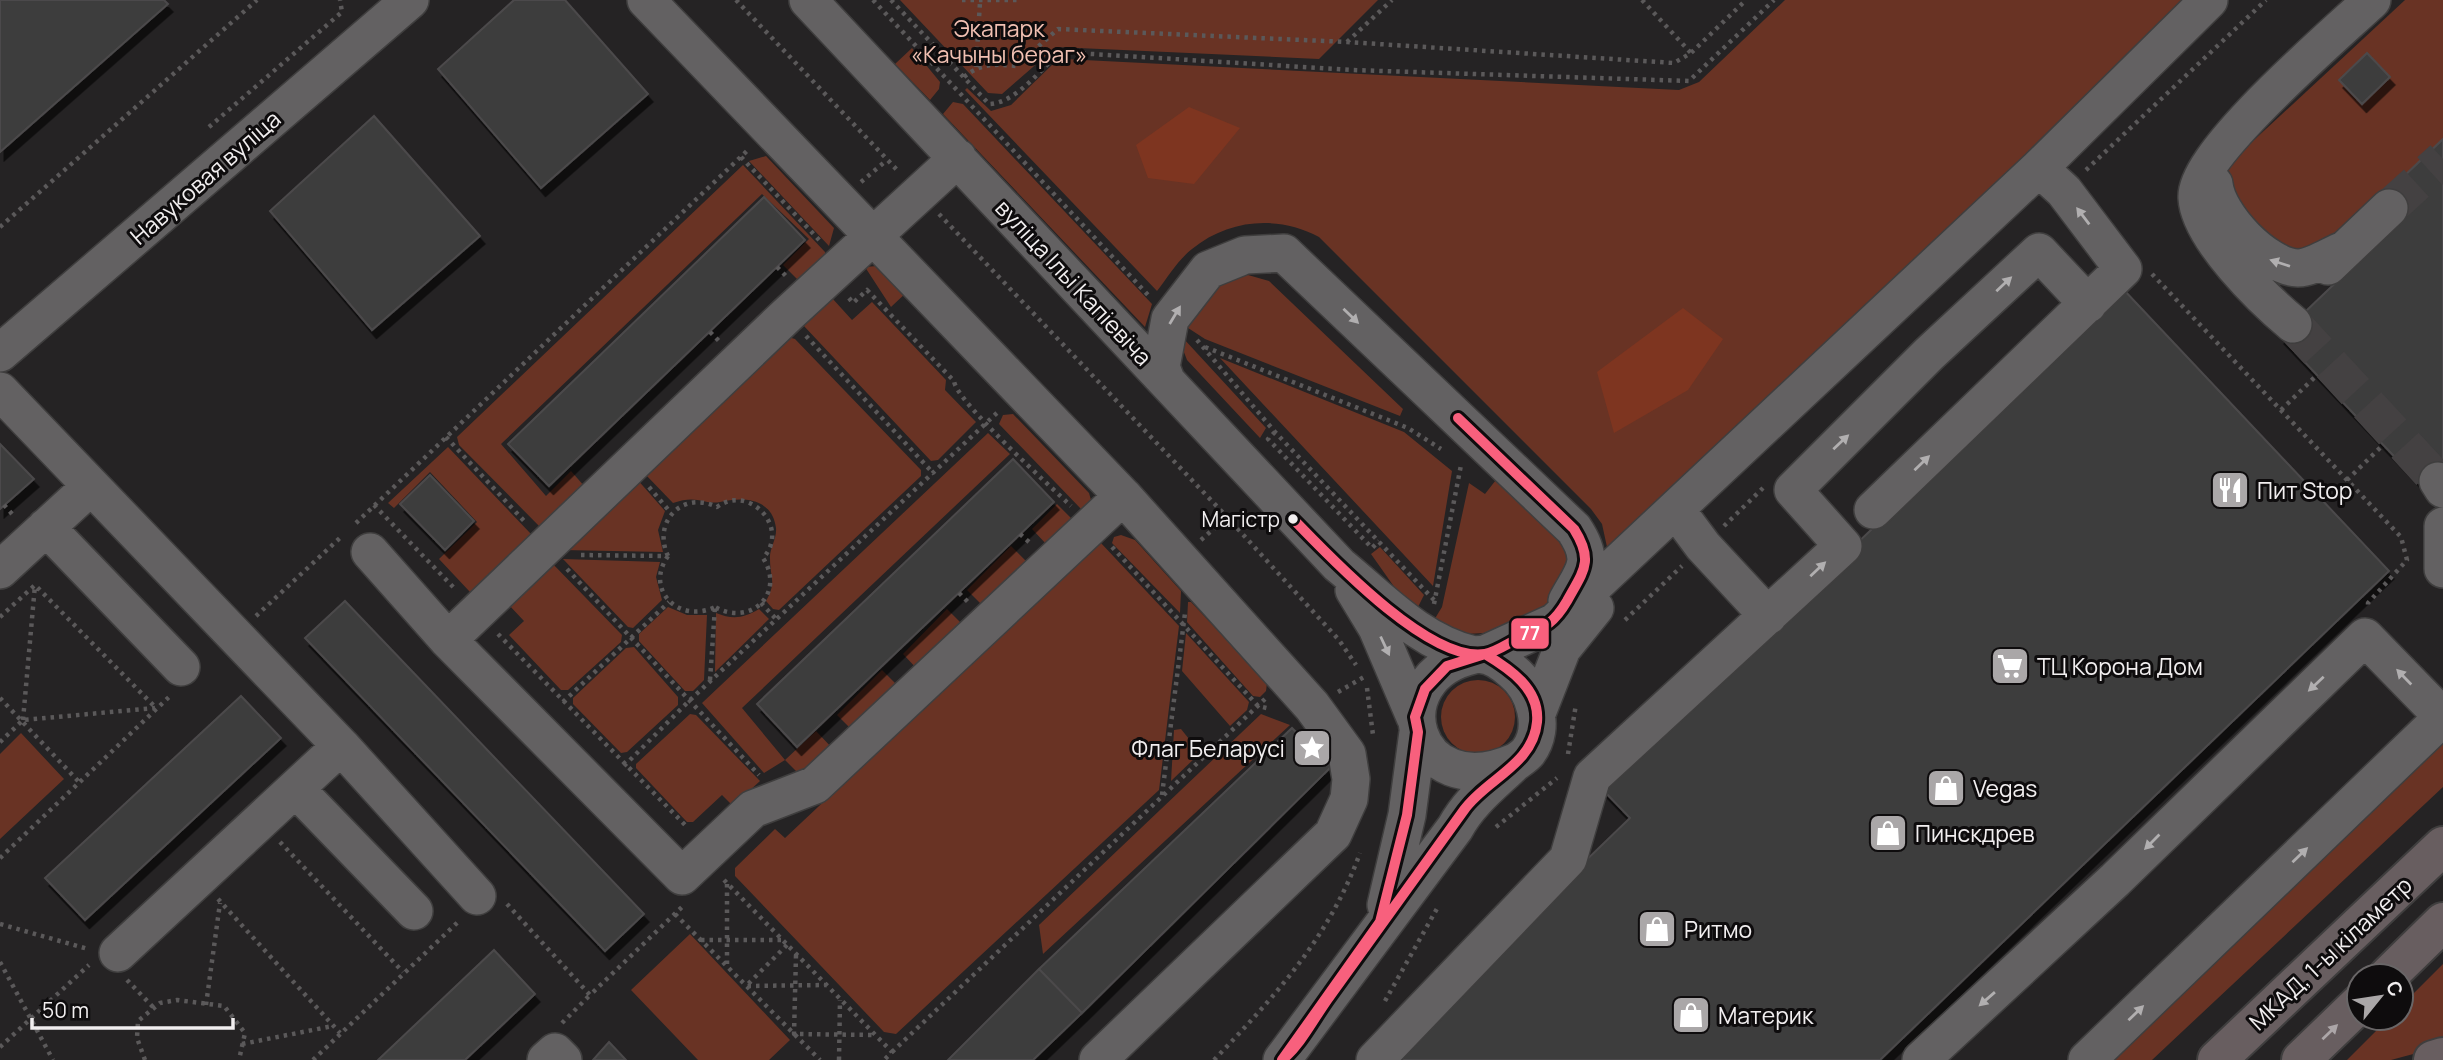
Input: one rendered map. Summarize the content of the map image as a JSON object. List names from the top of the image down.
{
  "streets": {
    "highway": ["МКАД, 1-ы кіламетр"],
    "street": ["Навуковая вуліца", "вуліца Ільі Капіевіча"]
  },
  "parks": ["Экапарк «Качыны бераг»"],
  "places": {
    "restaurant": ["Пит Stop"],
    "other": ["Магістр"],
    "supermarket": ["ТЦ Корона Дом"],
    "place": ["Флаг Беларусі"],
    "shop": [
      "Vegas",
      "Пинскдрев",
      "Ритмо",
      "Материк"
    ]
  },
  "lines": ["transit line 77"],
  "scale_bar": "50 m",
  "north": "top right"
}
